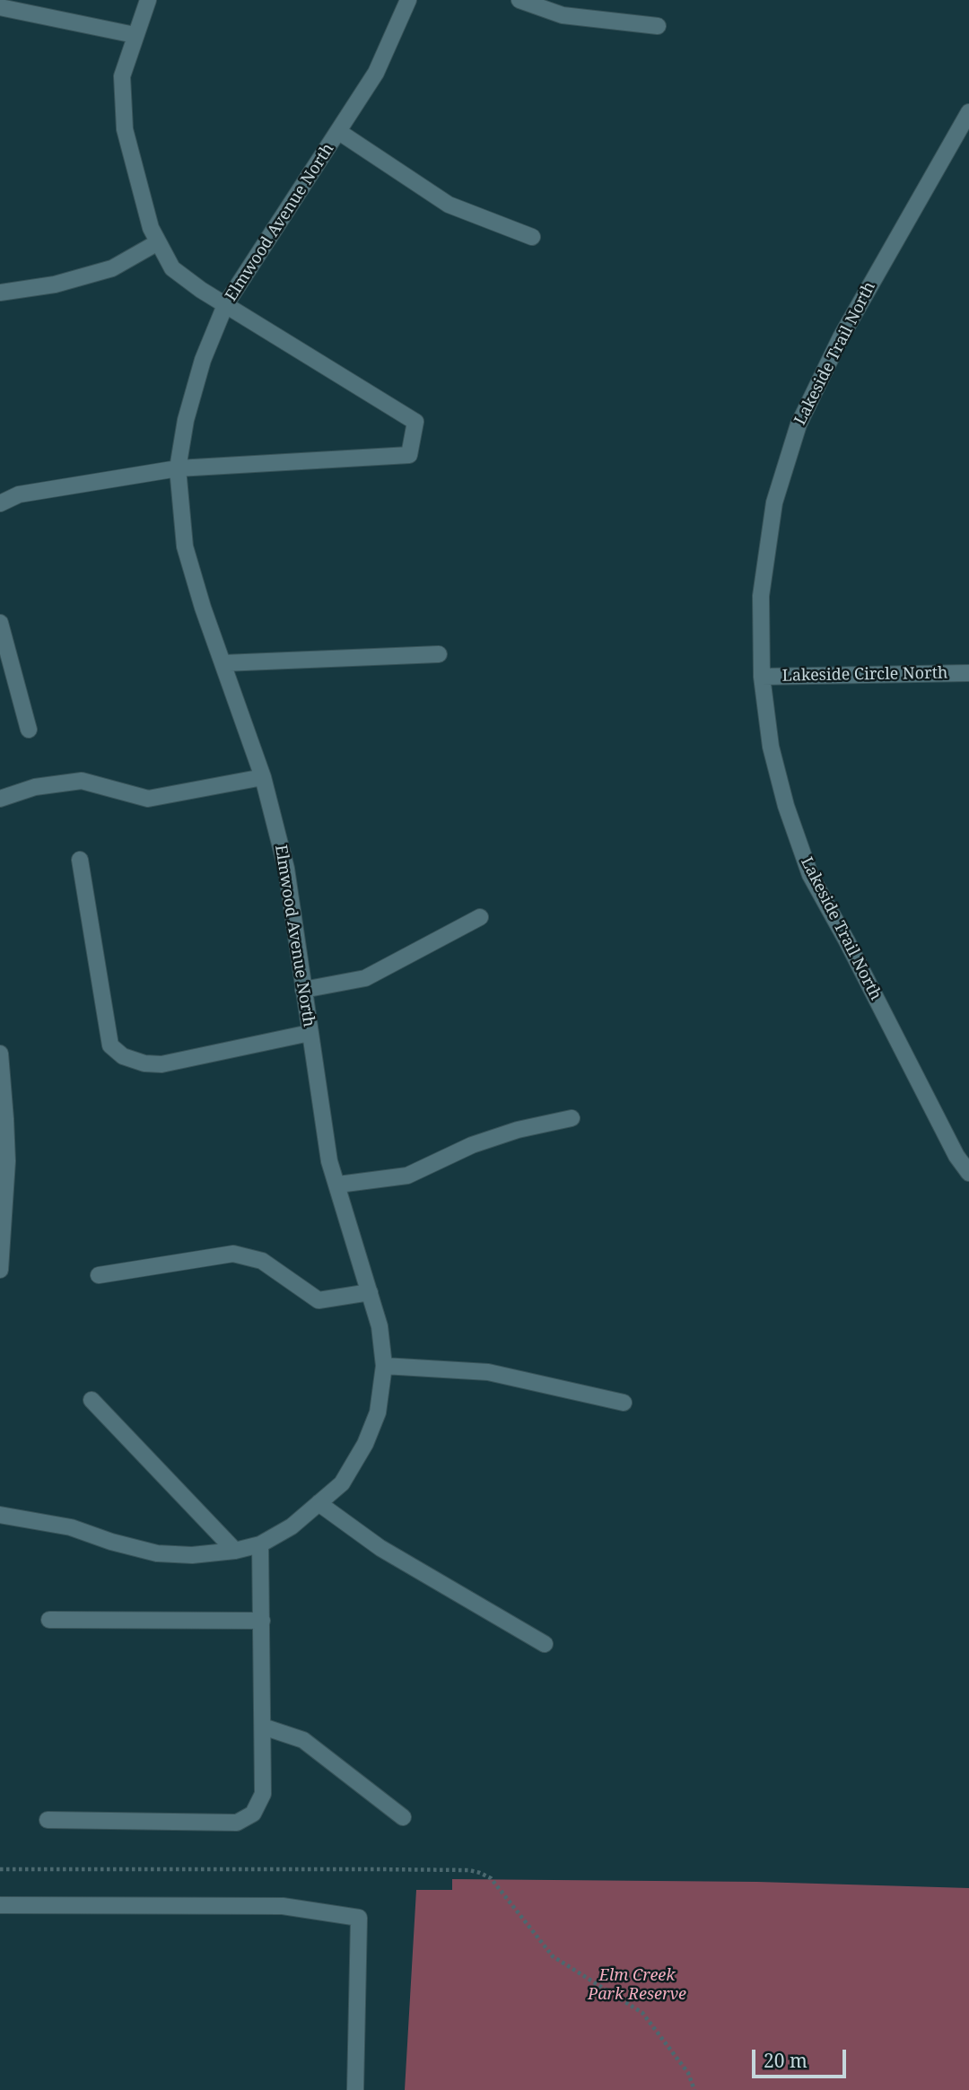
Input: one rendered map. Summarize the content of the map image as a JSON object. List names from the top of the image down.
{
  "streets": {
    "street": ["Elmwood Avenue North", "Lakeside Trail North", "Lakeside Circle North"]
  },
  "crossings": [
    ["Lakeside Trail North", "Lakeside Circle North"]
  ],
  "parks": ["Elm Creek Park Reserve"],
  "scale_bar": "20 m"
}
